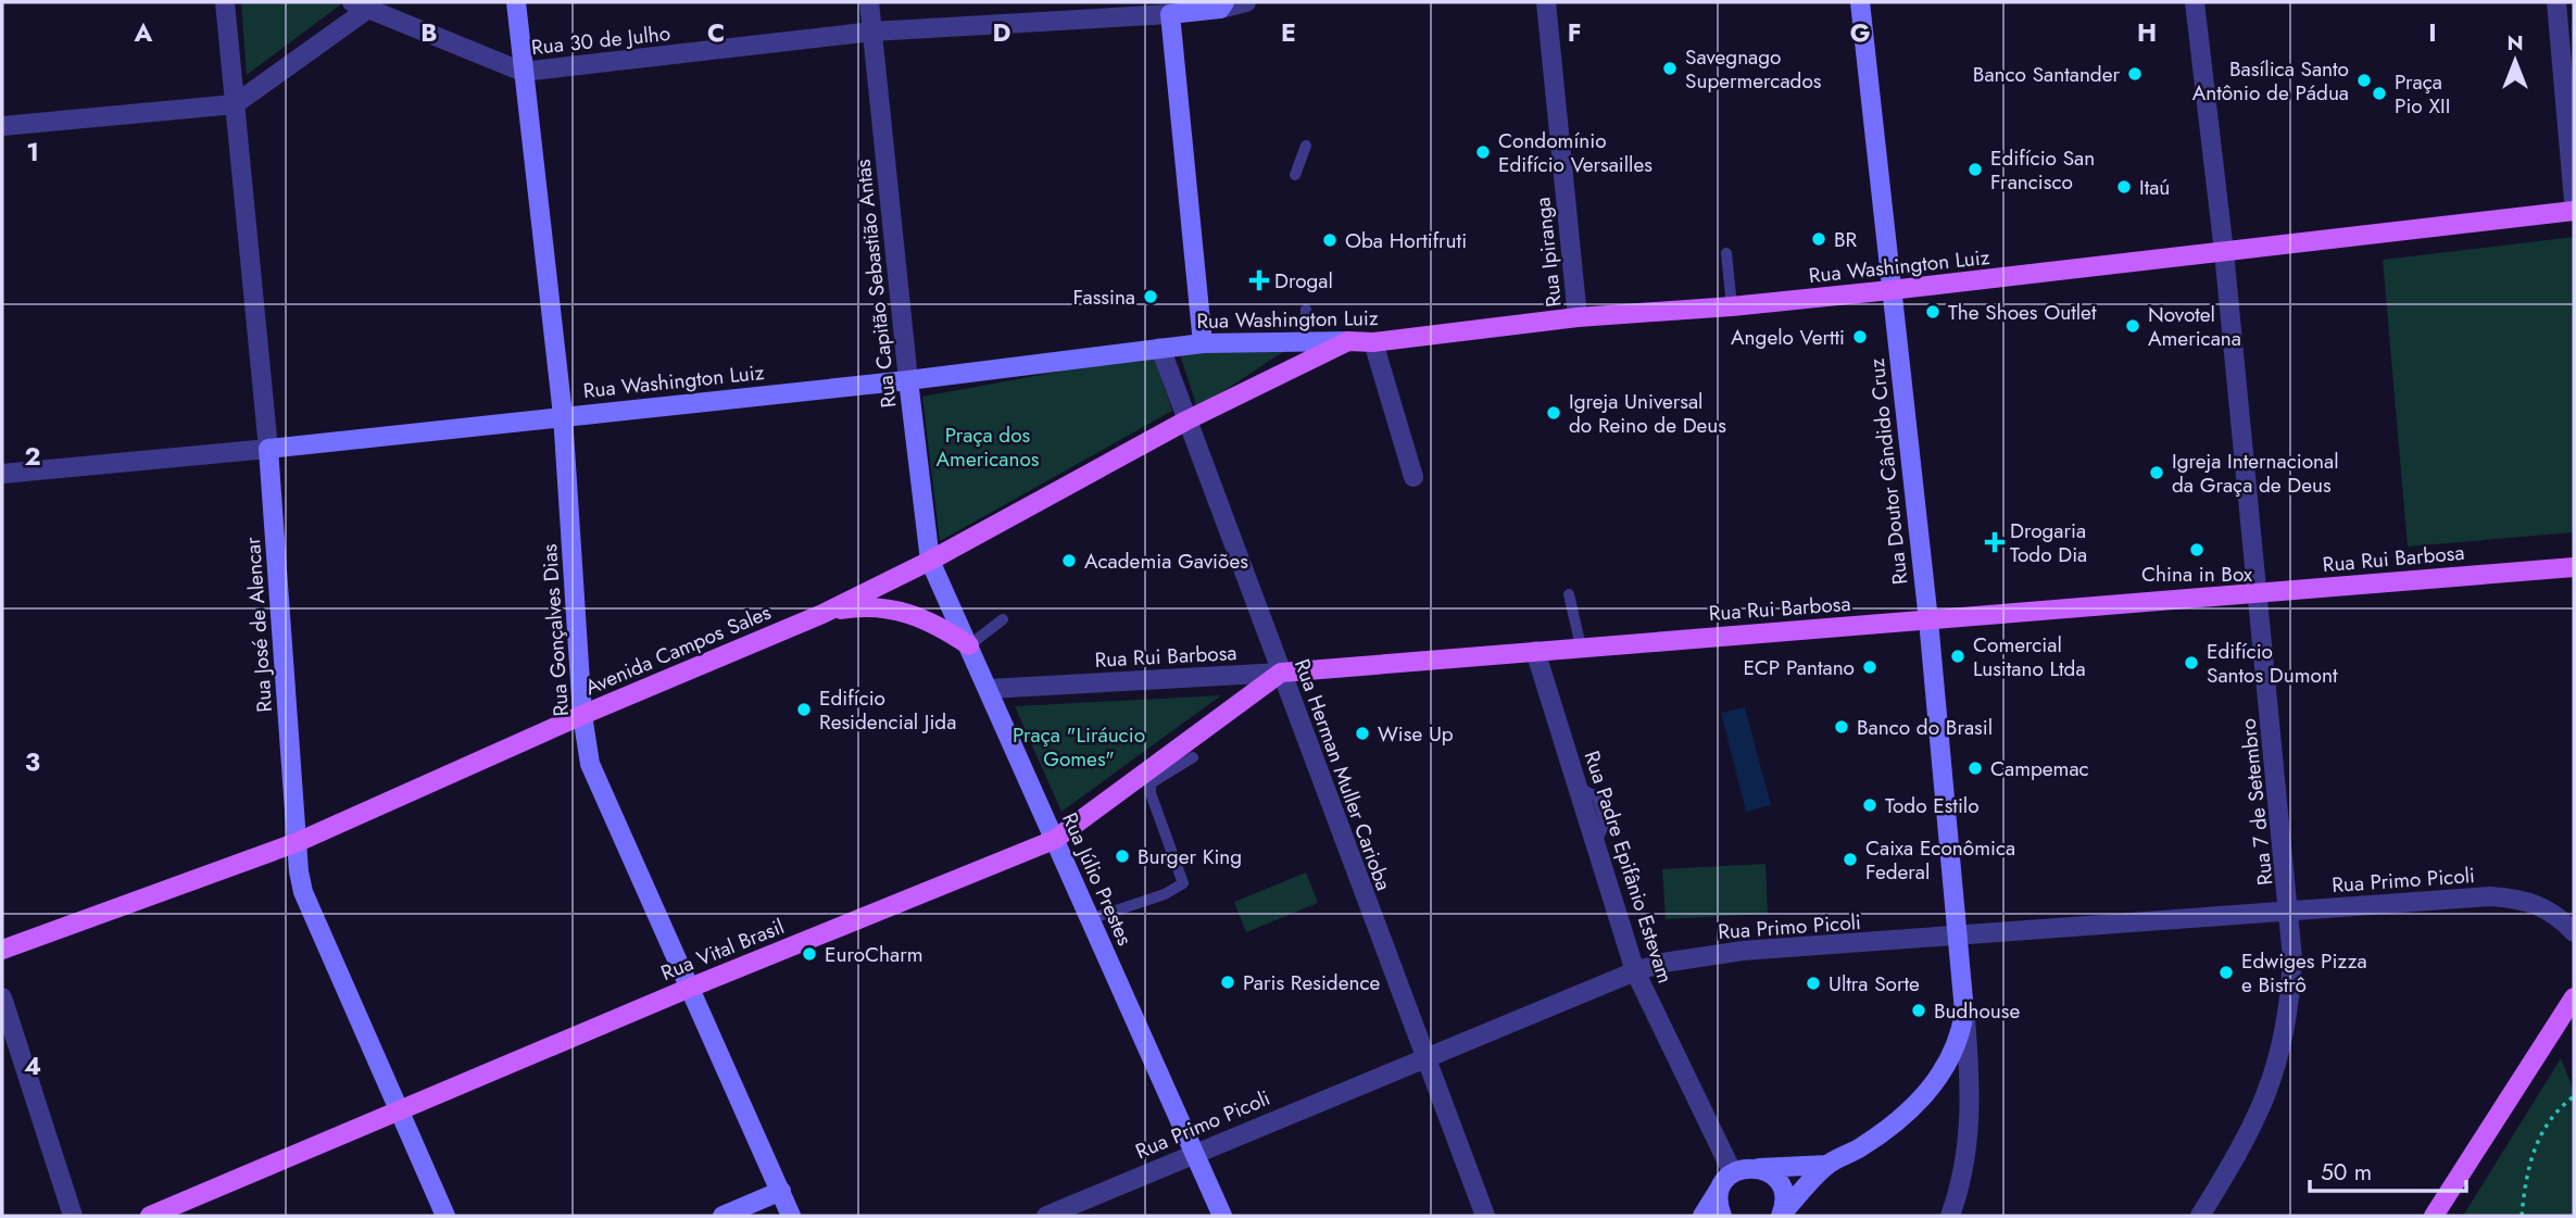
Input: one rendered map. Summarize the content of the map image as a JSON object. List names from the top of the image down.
{
  "streets": {
    "main road": [
      "Rua 30 de Julho",
      "Rua Washington Luiz",
      "Rua Capitão Sebastião Antas",
      "Rua Doutor Cândido Cruz",
      "Rua Rui Barbosa",
      "Rua José de Alencar",
      "Rua Gonçalves Dias",
      "Avenida Campos Sales",
      "Rua Júlio Prestes",
      "Rua Vital Brasil"
    ],
    "street": [
      "Rua Ipiranga",
      "Rua Herman Muller Carioba",
      "Rua 7 de Setembro",
      "Rua Padre Epifânio Estevam",
      "Rua Primo Picoli"
    ]
  },
  "crossings": [
    ["Rua 30 de Julho", "Rua Capitão Sebastião Antas"],
    ["Rua 30 de Julho", "Rua José de Alencar"],
    ["Rua 30 de Julho", "Rua Gonçalves Dias"],
    ["Rua Ipiranga", "Rua Washington Luiz"],
    ["Rua Washington Luiz", "Rua Capitão Sebastião Antas"],
    ["Rua Washington Luiz", "Rua Doutor Cândido Cruz"],
    ["Rua Washington Luiz", "Rua José de Alencar"],
    ["Rua Washington Luiz", "Rua Gonçalves Dias"],
    ["Rua Washington Luiz", "Avenida Campos Sales"],
    ["Rua Washington Luiz", "Rua Herman Muller Carioba"],
    ["Rua Washington Luiz", "Rua 7 de Setembro"],
    ["Rua Capitão Sebastião Antas", "Avenida Campos Sales"],
    ["Rua Capitão Sebastião Antas", "Rua Júlio Prestes"],
    ["Rua Doutor Cândido Cruz", "Rua Rui Barbosa"],
    ["Rua Doutor Cândido Cruz", "Rua Primo Picoli"],
    ["Rua Rui Barbosa", "Rua Herman Muller Carioba"],
    ["Rua Rui Barbosa", "Rua 7 de Setembro"],
    ["Rua Rui Barbosa", "Rua Padre Epifânio Estevam"],
    ["Rua Rui Barbosa", "Rua Júlio Prestes"],
    ["Rua Rui Barbosa", "Rua Vital Brasil"],
    ["Rua José de Alencar", "Avenida Campos Sales"],
    ["Rua José de Alencar", "Rua Vital Brasil"],
    ["Rua Gonçalves Dias", "Avenida Campos Sales"],
    ["Rua Gonçalves Dias", "Rua Vital Brasil"],
    ["Avenida Campos Sales", "Rua Herman Muller Carioba"],
    ["Avenida Campos Sales", "Rua Júlio Prestes"],
    ["Rua Herman Muller Carioba", "Rua Primo Picoli"],
    ["Rua Herman Muller Carioba", "Rua Vital Brasil"],
    ["Rua 7 de Setembro", "Rua Primo Picoli"],
    ["Rua Padre Epifânio Estevam", "Rua Primo Picoli"],
    ["Rua Júlio Prestes", "Rua Primo Picoli"],
    ["Rua Júlio Prestes", "Rua Vital Brasil"]
  ],
  "parks": ["Praça dos Americanos", "Praça \"Liráucio Gomes\""],
  "places": {
    "other": [
      "Savegnago Supermercados",
      "Banco Santander",
      "Basílica Santo Antônio de Pádua",
      "Praça Pio XII",
      "Condomínio Edifício Versailles",
      "Edifício San Francisco",
      "Itaú",
      "BR",
      "Oba Hortifruti",
      "Fassina",
      "The Shoes Outlet",
      "Novotel Americana",
      "Angelo Vertti",
      "Igreja Universal do Reino de Deus",
      "Igreja Internacional da Graça de Deus",
      "China in Box",
      "Academia Gaviões",
      "Comercial Lusitano Ltda",
      "Edifício Santos Dumont",
      "ECP Pantano",
      "Edifício Residencial Jida",
      "Banco do Brasil",
      "Wise Up",
      "Campemac",
      "Todo Estilo",
      "Burger King",
      "Caixa Econômica Federal",
      "EuroCharm",
      "Edwiges Pizza e Bistrô",
      "Paris Residence",
      "Ultra Sorte",
      "Budhouse"
    ],
    "health": ["Drogal", "Drogaria Todo Dia"]
  },
  "scale_bar": "50 m",
  "north": "top",
  "grid": {
    "columns": [
      "A",
      "B",
      "C",
      "D",
      "E",
      "F",
      "G",
      "H",
      "I"
    ],
    "rows": [
      "1",
      "2",
      "3",
      "4"
    ]
  }
}
